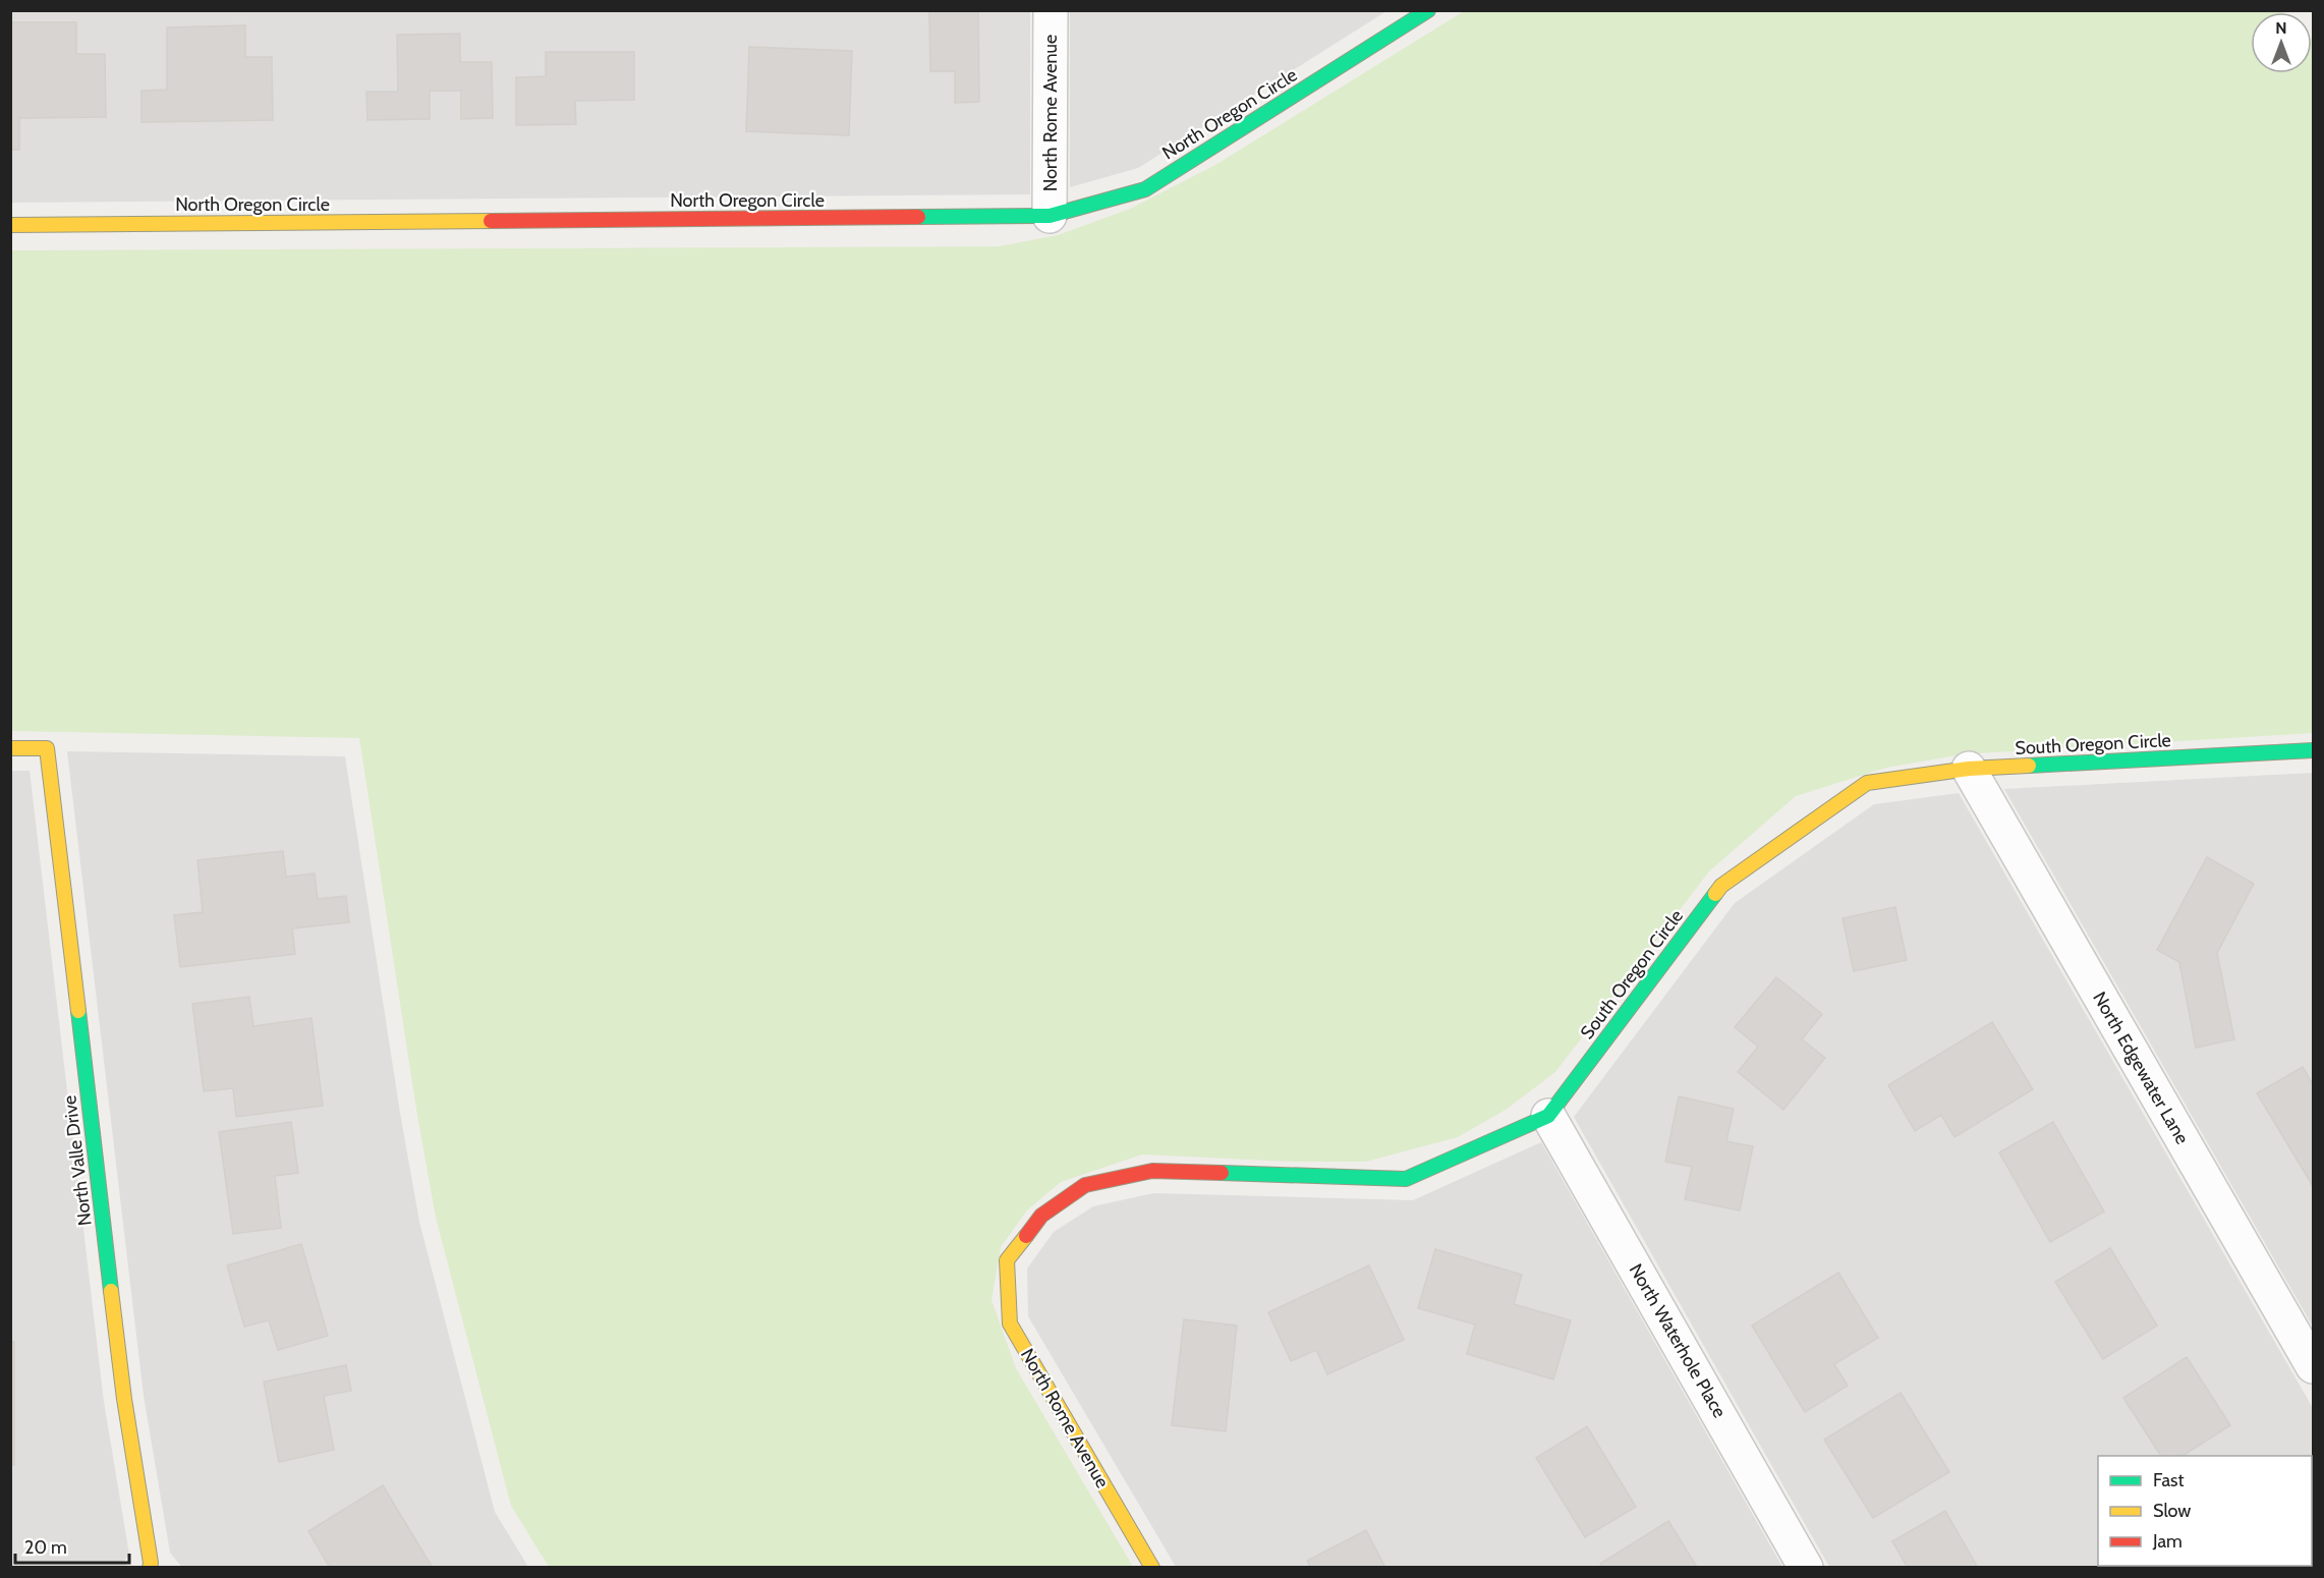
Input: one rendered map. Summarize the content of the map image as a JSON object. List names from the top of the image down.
{
  "streets": {
    "street": [
      "North Rome Avenue",
      "North Oregon Circle",
      "South Oregon Circle",
      "North Edgewater Lane",
      "North Valle Drive",
      "North Waterhole Place"
    ]
  },
  "crossings": [
    ["North Rome Avenue", "North Oregon Circle"],
    ["North Rome Avenue", "South Oregon Circle"],
    ["South Oregon Circle", "North Edgewater Lane"],
    ["South Oregon Circle", "North Waterhole Place"]
  ],
  "legend": ["Fast", "Slow", "Jam"],
  "scale_bar": "20 m",
  "north": "top"
}
